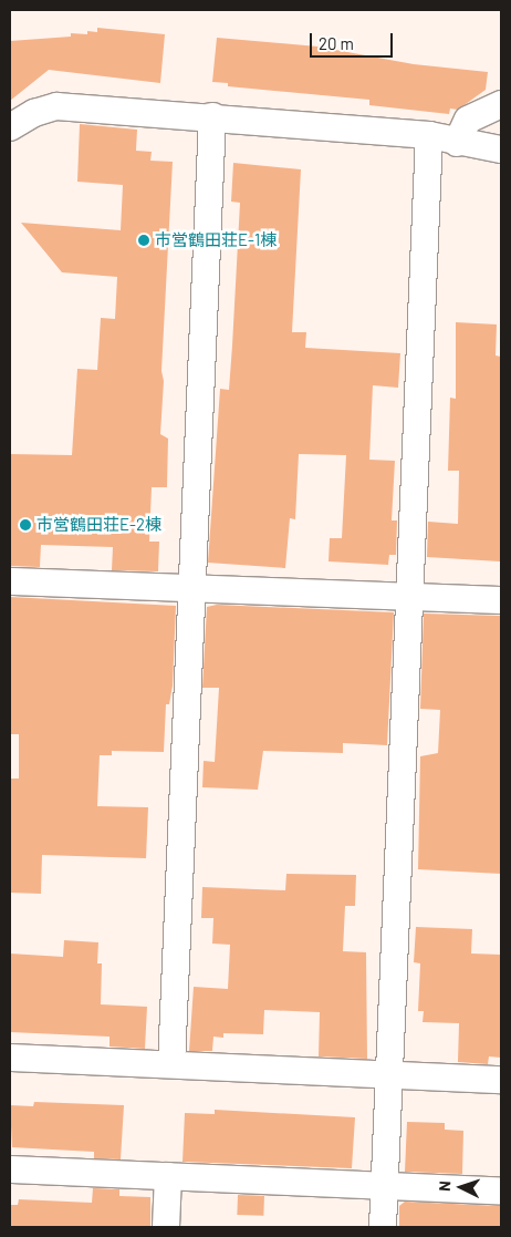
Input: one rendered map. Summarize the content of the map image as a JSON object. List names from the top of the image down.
{
  "places": ["市営鶴田荘E-1棟", "市営鶴田荘E-2棟"],
  "scale_bar": "20 m",
  "north": "left"
}
